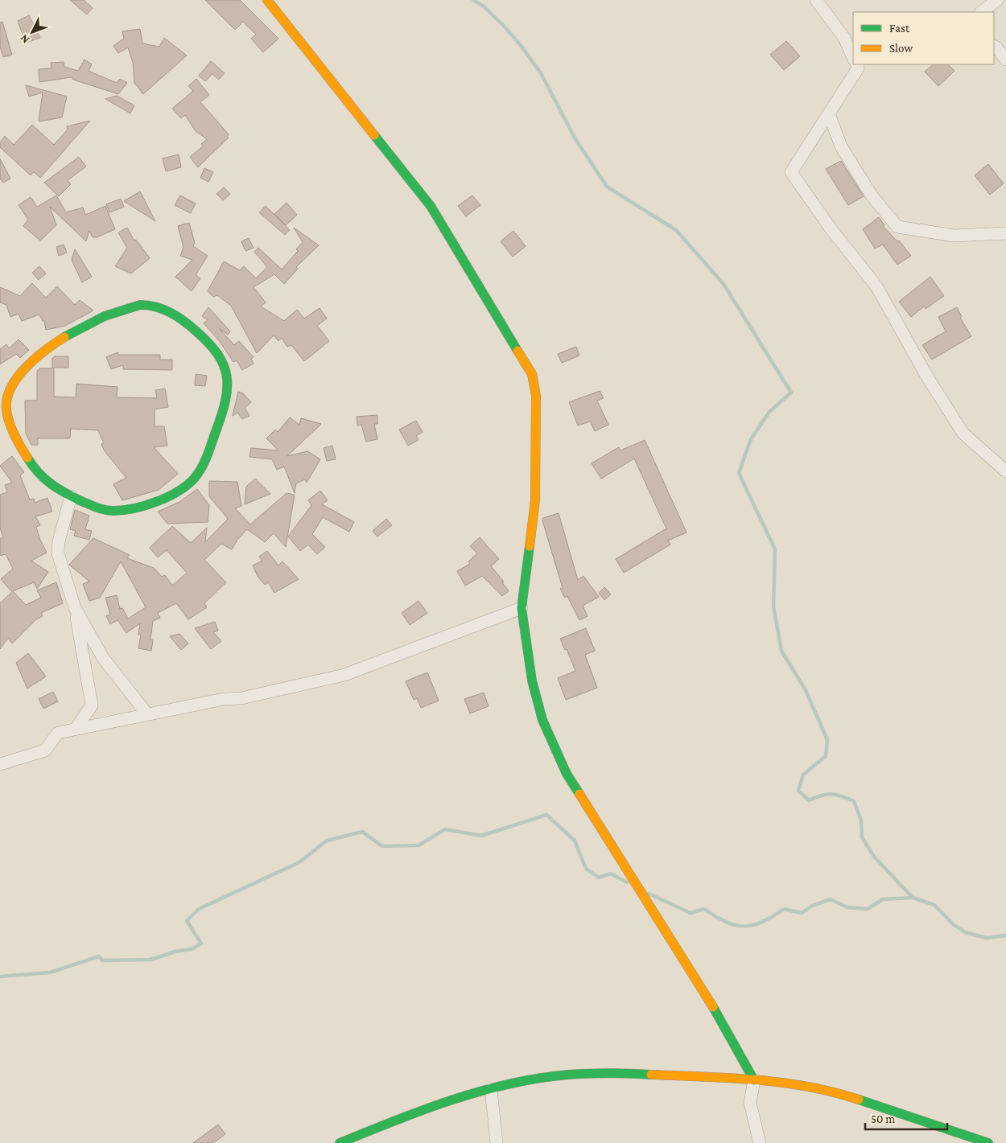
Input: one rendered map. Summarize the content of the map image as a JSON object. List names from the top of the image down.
{
  "legend": ["Fast", "Slow"],
  "scale_bar": "50 m",
  "north": "bottom left"
}
